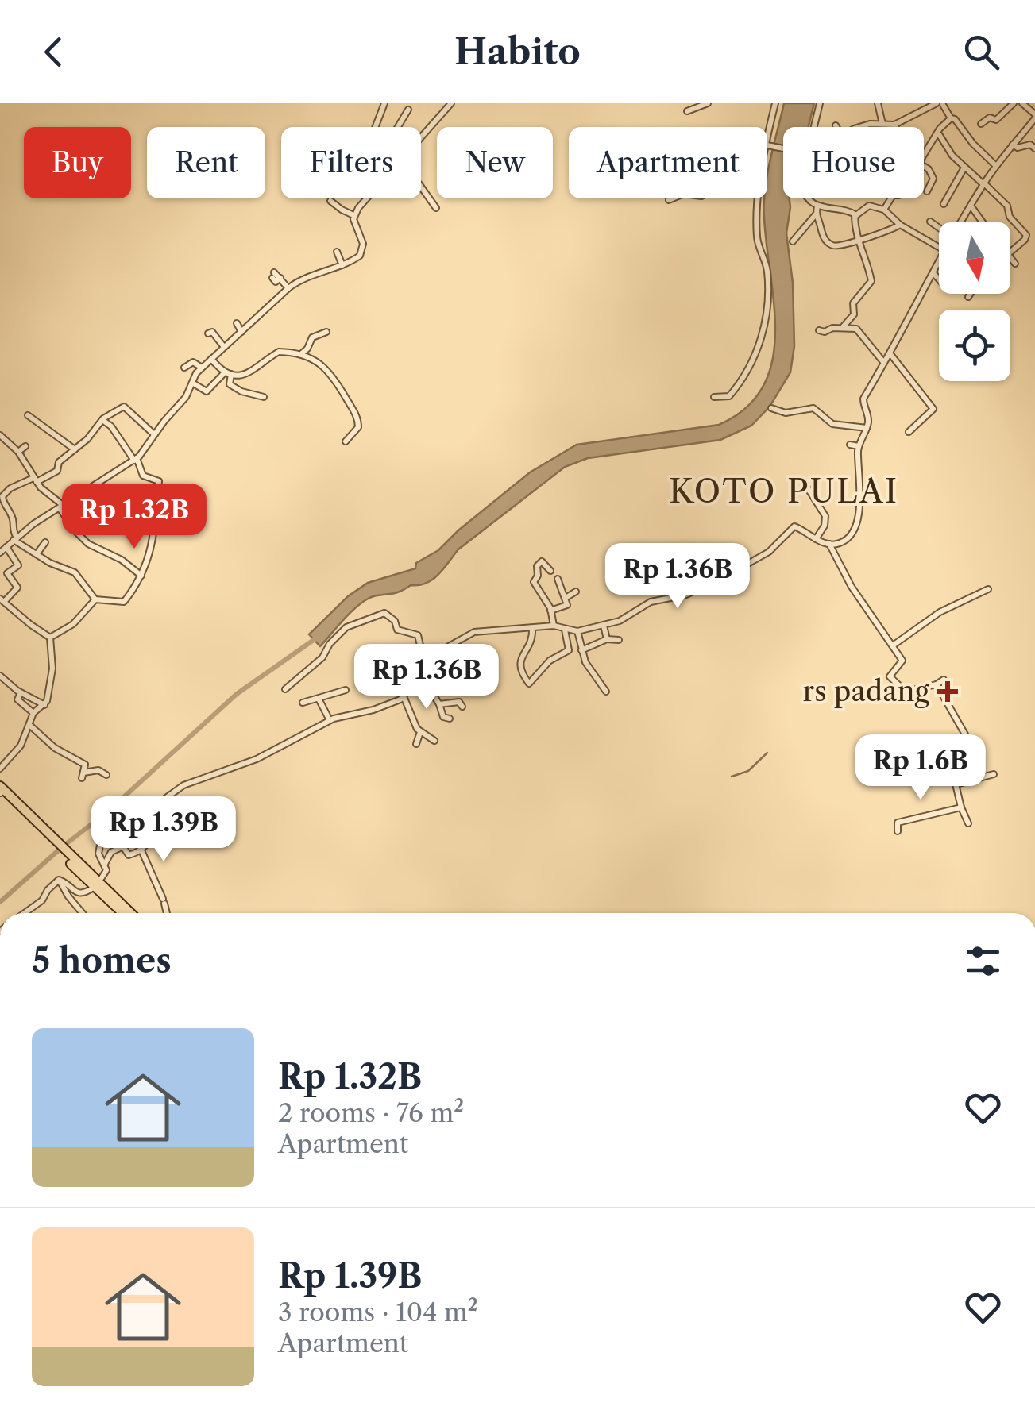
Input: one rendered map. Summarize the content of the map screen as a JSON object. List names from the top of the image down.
{
  "districts": ["KOTO PULAI"],
  "places": {
    "health": ["rs padang"]
  },
  "north": "bottom",
  "page": {
    "header": "Habito",
    "chip": [
      "Buy",
      "Rent",
      "Filters",
      "New",
      "Apartment",
      "House"
    ],
    "price": [
      "Rp 1.32B",
      "Rp 1.36B",
      "Rp 1.36B",
      "Rp 1.6B",
      "Rp 1.39B"
    ],
    "heading": "5 homes",
    "list": [
      {
        "name": "Rp 1.32B",
        "note": "2 rooms · 76 m² · Apartment"
      },
      {
        "name": "Rp 1.39B",
        "note": "3 rooms · 104 m² · Apartment"
      }
    ]
  }
}
